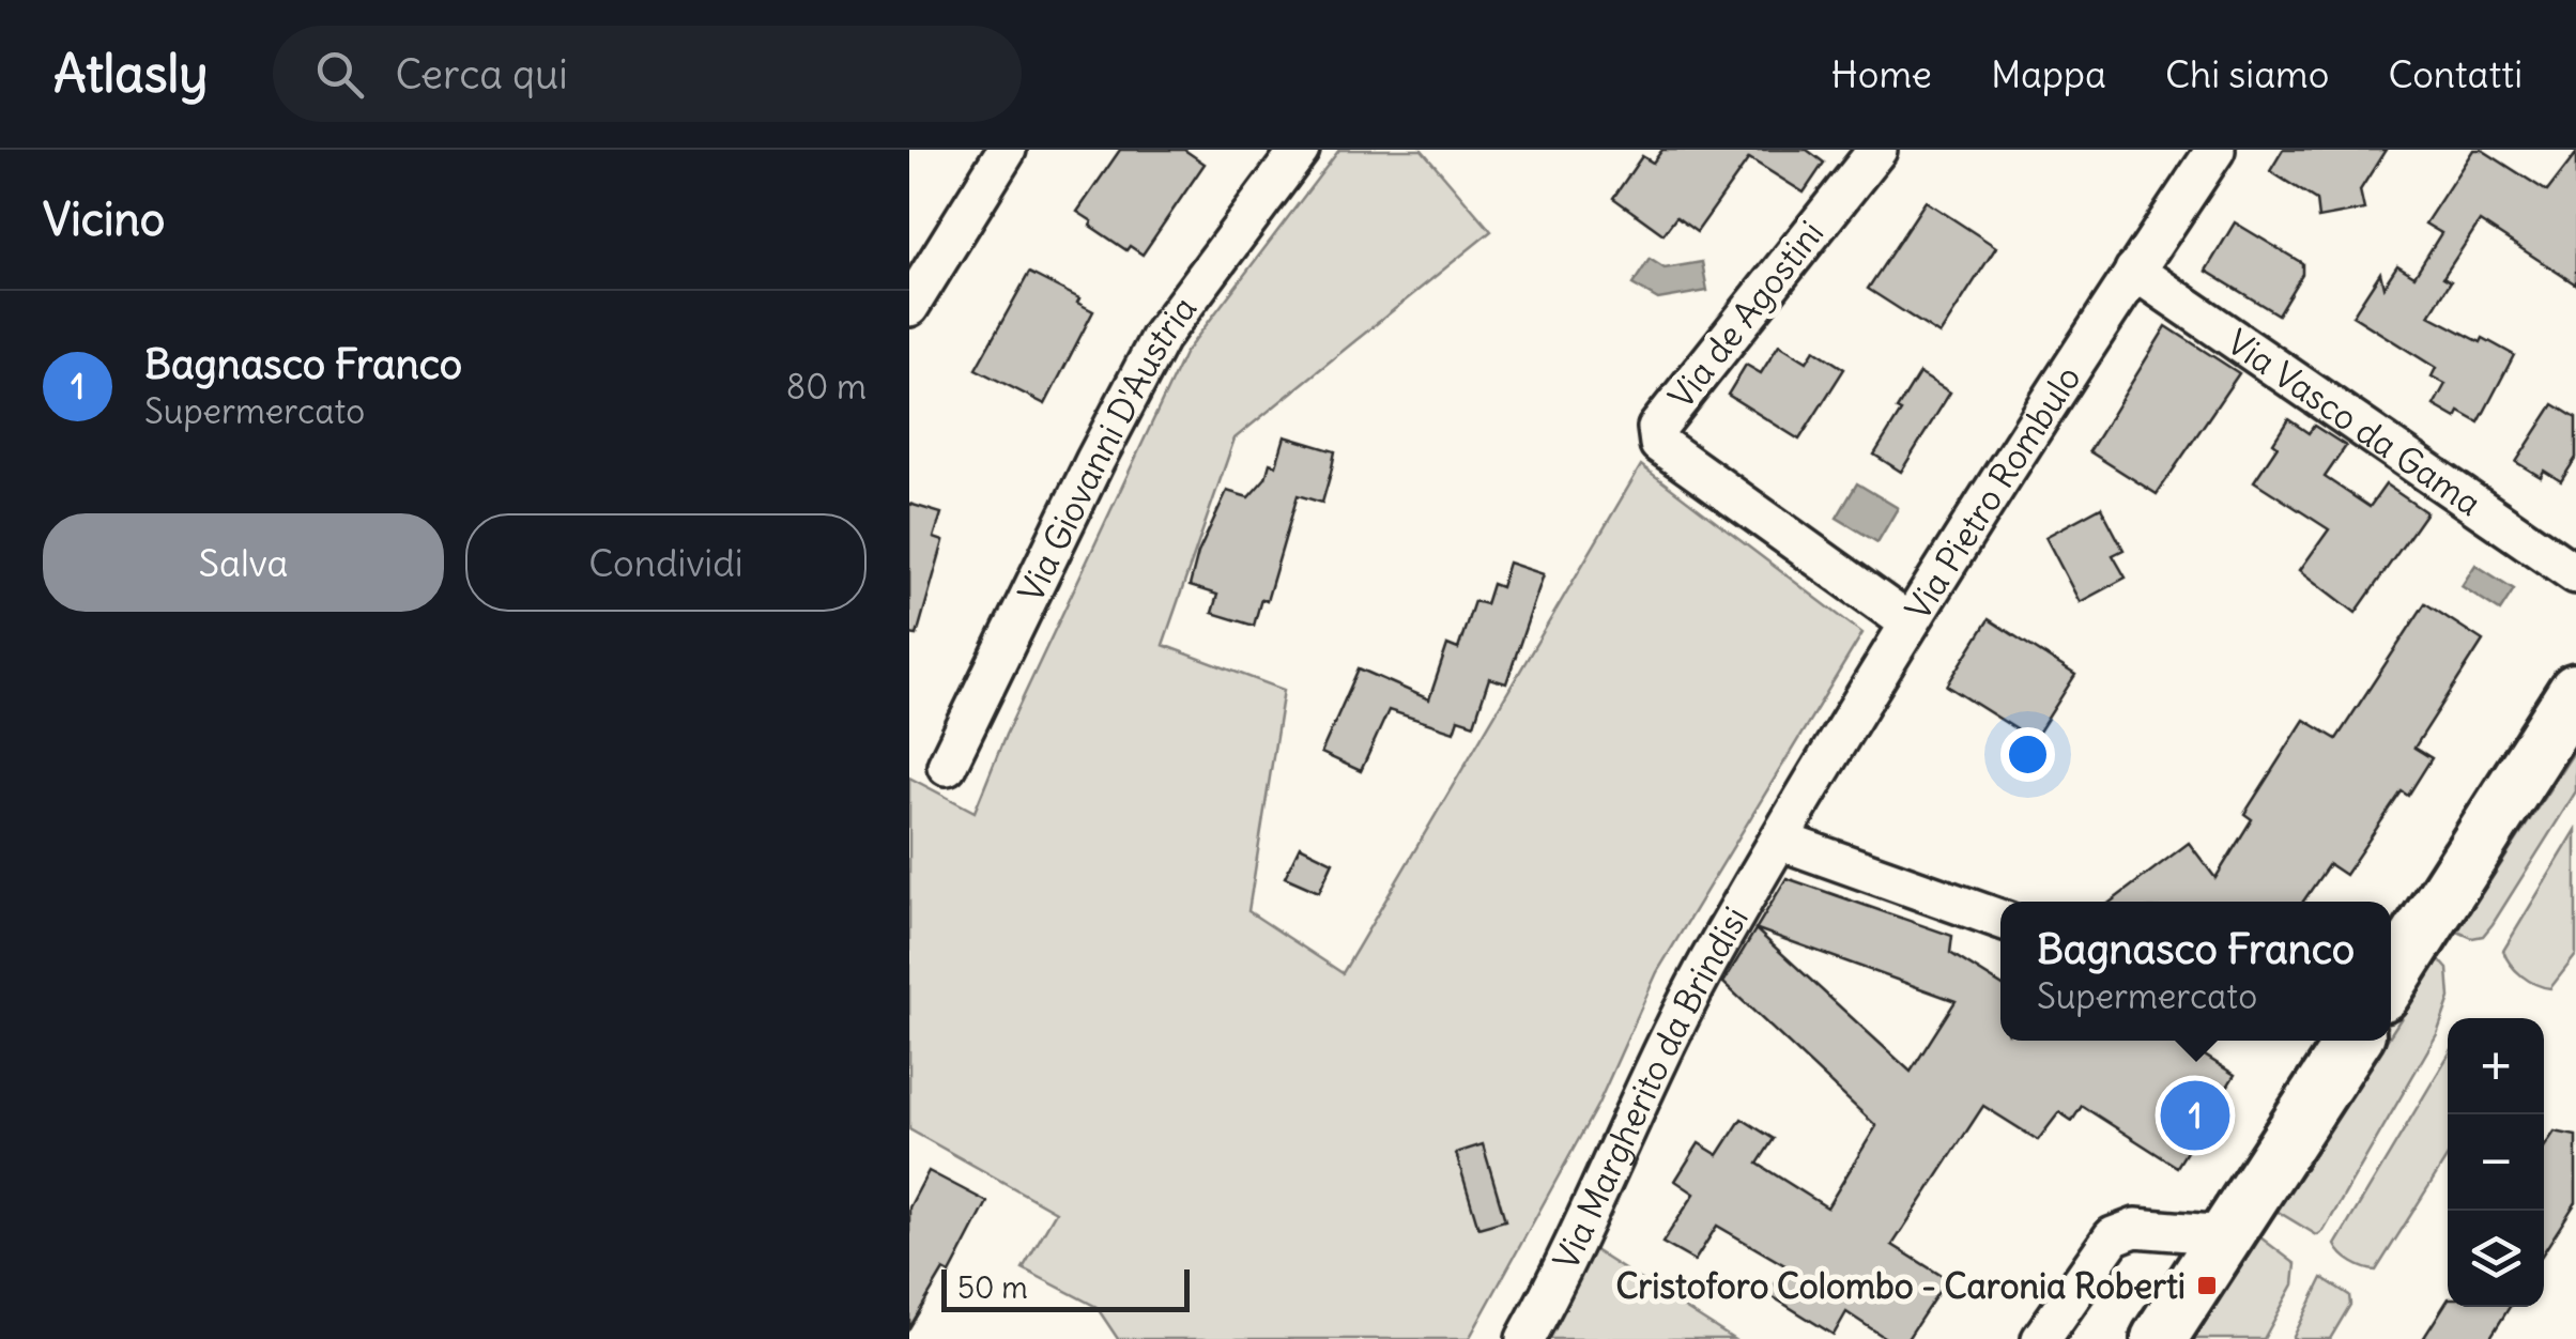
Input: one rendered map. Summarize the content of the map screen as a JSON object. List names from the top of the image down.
{
  "streets": {
    "street": [
      "Via de Agostini",
      "Via Vasco da Gama",
      "Via Giovanni D'Austria",
      "Via Pietro Rombulo",
      "Via Margherito da Brindisi"
    ]
  },
  "crossings": [
    ["Via de Agostini", "Via Pietro Rombulo"],
    ["Via Vasco da Gama", "Via Pietro Rombulo"],
    ["Via Pietro Rombulo", "Via Margherito da Brindisi"]
  ],
  "places": {
    "transit": ["Cristoforo Colombo - Caronia Roberti"]
  },
  "scale_bar": "50 m",
  "page": {
    "header": "Atlasly",
    "search": "Cerca qui",
    "nav": [
      "Home",
      "Mappa",
      "Chi siamo",
      "Contatti"
    ],
    "heading": "Vicino",
    "list": [
      {
        "mark": "1",
        "name": "Bagnasco Franco",
        "note": "Supermercato",
        "value": "80 m"
      }
    ],
    "buttons": ["Salva", "Condividi"],
    "popup": ["Bagnasco Franco", "Supermercato"],
    "map_buttons": ["+", "−"],
    "pins": "1",
    "scale": "50 m"
  }
}
